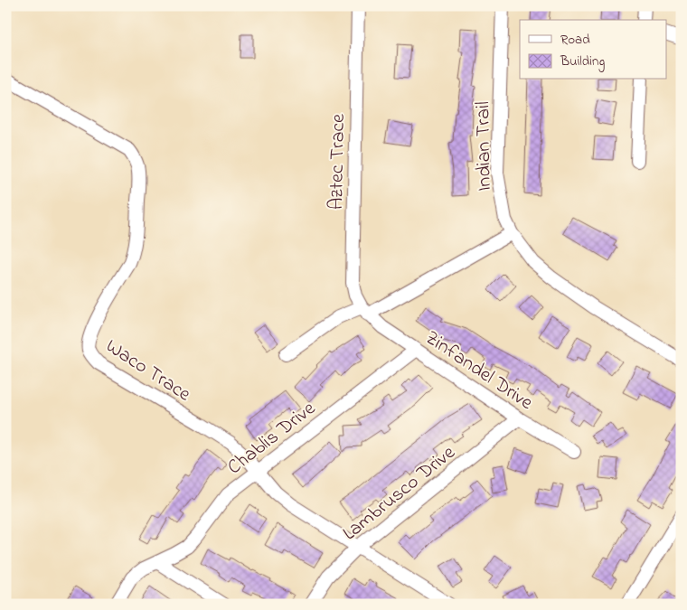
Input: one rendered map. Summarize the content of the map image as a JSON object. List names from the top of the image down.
{
  "streets": {
    "street": [
      "Indian Trail",
      "Aztec Trace",
      "Waco Trace",
      "Zinfandel Drive",
      "Chablis Drive",
      "Lambrusco Drive"
    ]
  },
  "crossings": [
    ["Aztec Trace", "Zinfandel Drive"],
    ["Waco Trace", "Chablis Drive"],
    ["Waco Trace", "Lambrusco Drive"],
    ["Zinfandel Drive", "Chablis Drive"],
    ["Zinfandel Drive", "Lambrusco Drive"]
  ],
  "legend": ["Road", "Building"]
}
